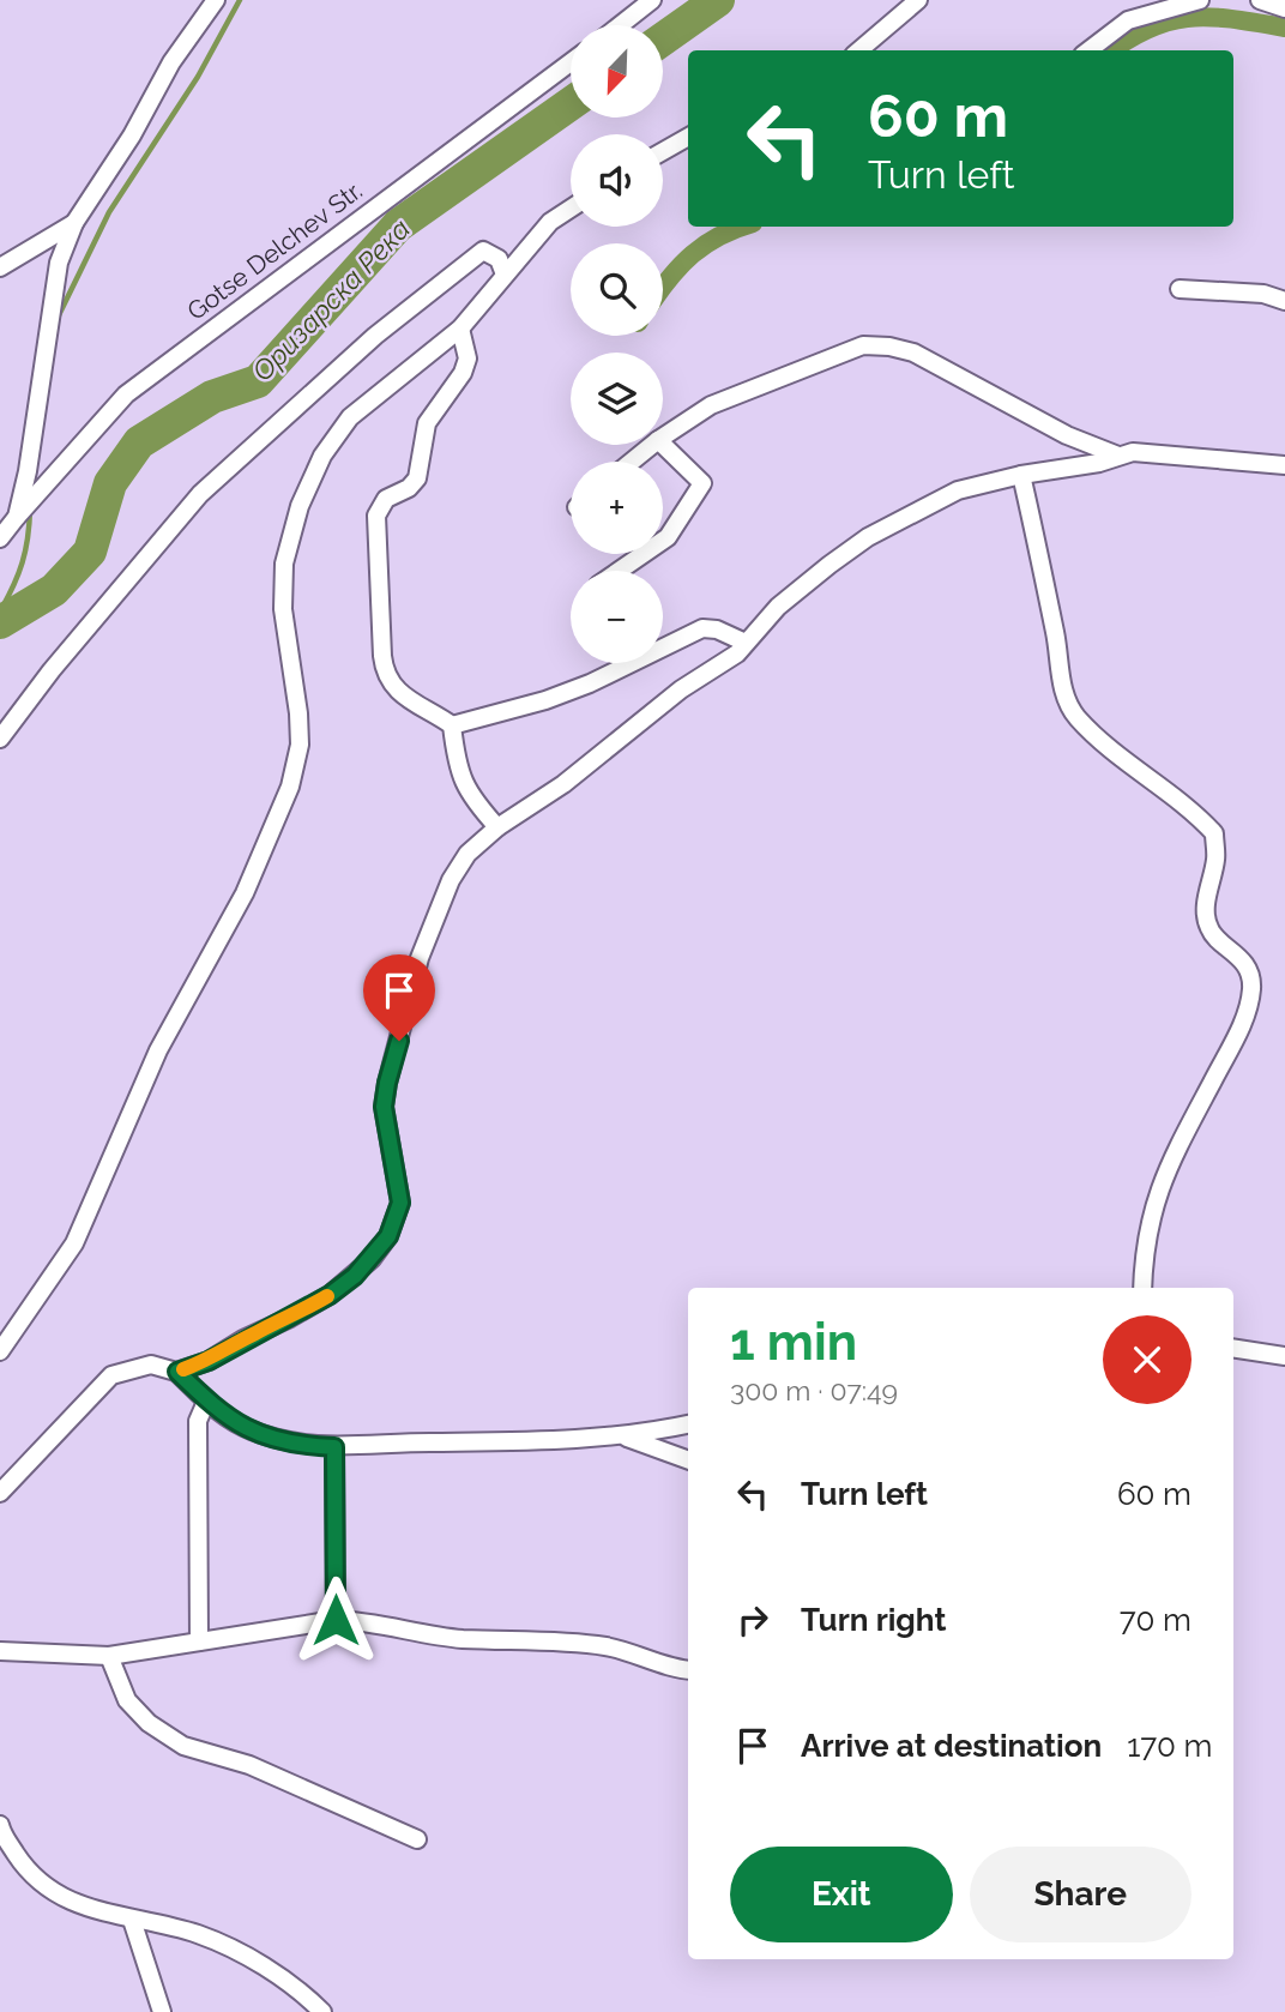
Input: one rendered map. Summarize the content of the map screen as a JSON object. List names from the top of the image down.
{
  "streets": {
    "street": ["Gotse Delchev Str."]
  },
  "water": ["Оризарска Река"],
  "north": "bottom left",
  "page": {
    "map_buttons": ["+", "−"],
    "turn": ["60 m", "Turn left"],
    "heading": ["1 min", "300 m · 07:49"],
    "list": [
      {
        "name": "Turn left",
        "value": "60 m"
      },
      {
        "name": "Turn right",
        "value": "70 m"
      },
      {
        "name": "Arrive at destination",
        "value": "170 m"
      }
    ],
    "buttons": ["Exit", "Share"]
  }
}
